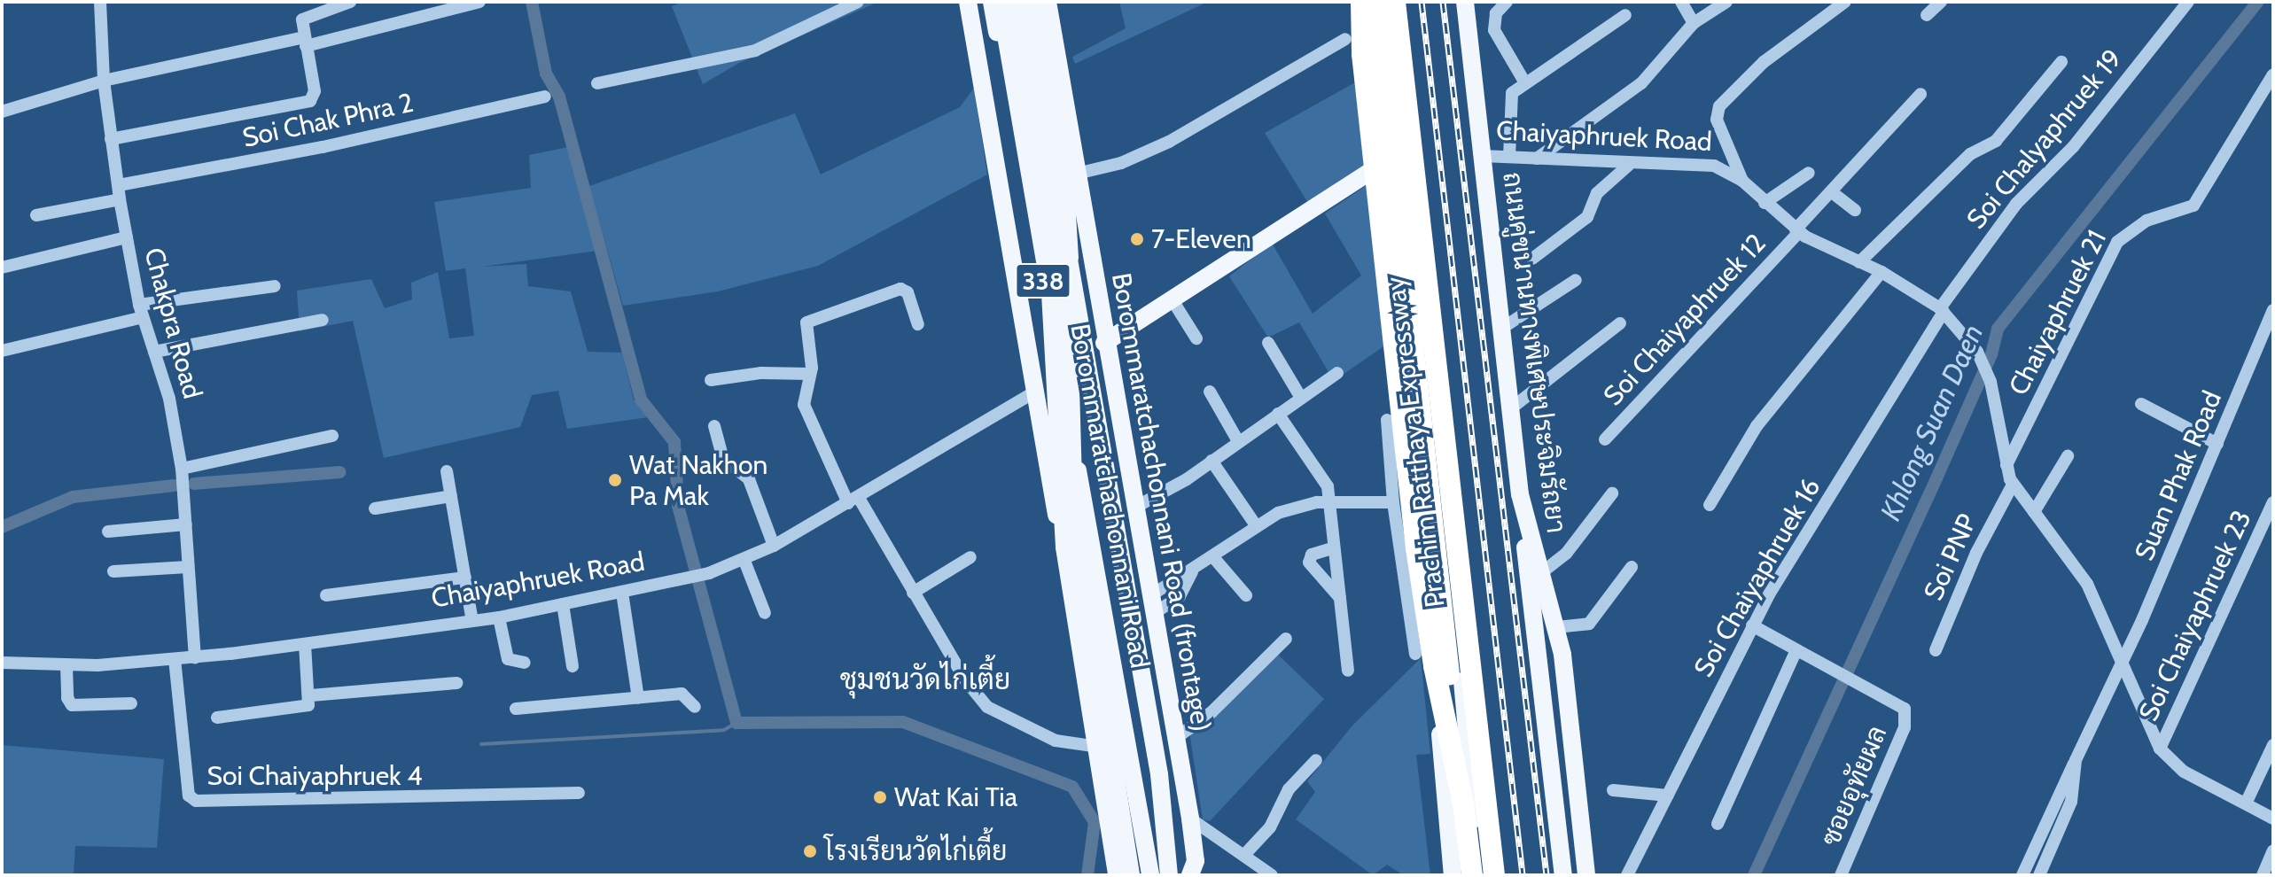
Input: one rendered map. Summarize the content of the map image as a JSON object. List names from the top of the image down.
{
  "streets": {
    "highway": ["Prachim Ratthaya Expressway"],
    "main road": [
      "338",
      "ถนนคู่ขนานทางพิเศษประจิมรัถยา",
      "Borommaratchachonnani Road",
      "Borommaratchachonnani Road (frontage)"
    ],
    "street": [
      "Soi Chak Phra 2",
      "Chaiyaphruek Road",
      "Soi Chalyaphruek 19",
      "Chaiyaphruek 21",
      "Soi Chaiyaphruek 12",
      "Chakpra Road",
      "Suan Phak Road",
      "Soi PNP",
      "Soi Chaiyaphruek 16",
      "Soi Chaiyaphruek 23",
      "Soi Chaiyaphruek 4",
      "ซอยอุทัยผล"
    ]
  },
  "crossings": [
    ["Soi Chak Phra 2", "Chakpra Road"],
    ["Chaiyaphruek Road", "Soi Chalyaphruek 19"],
    ["Chaiyaphruek Road", "338"],
    ["Chaiyaphruek Road", "Chaiyaphruek 21"],
    ["Chaiyaphruek Road", "Soi Chaiyaphruek 12"],
    ["Chaiyaphruek Road", "Chakpra Road"],
    ["Chaiyaphruek Road", "ถนนคู่ขนานทางพิเศษประจิมรัถยา"],
    ["Chaiyaphruek Road", "Suan Phak Road"],
    ["Chaiyaphruek Road", "Soi PNP"],
    ["Chaiyaphruek Road", "Soi Chaiyaphruek 16"],
    ["Chaiyaphruek Road", "Soi Chaiyaphruek 23"],
    ["Chaiyaphruek Road", "Soi Chaiyaphruek 4"],
    ["Soi Chalyaphruek 19", "Soi Chaiyaphruek 16"],
    ["Soi Chaiyaphruek 16", "ซอยอุทัยผล"]
  ],
  "districts": ["ชุมชนวัดไก่เตี้ย"],
  "water": ["Khlong Suan Daen"],
  "places": [
    "7-Eleven",
    "Wat Nakhon Pa Mak",
    "Wat Kai Tia",
    "โรงเรียนวัดไก่เตี้ย"
  ]
}
